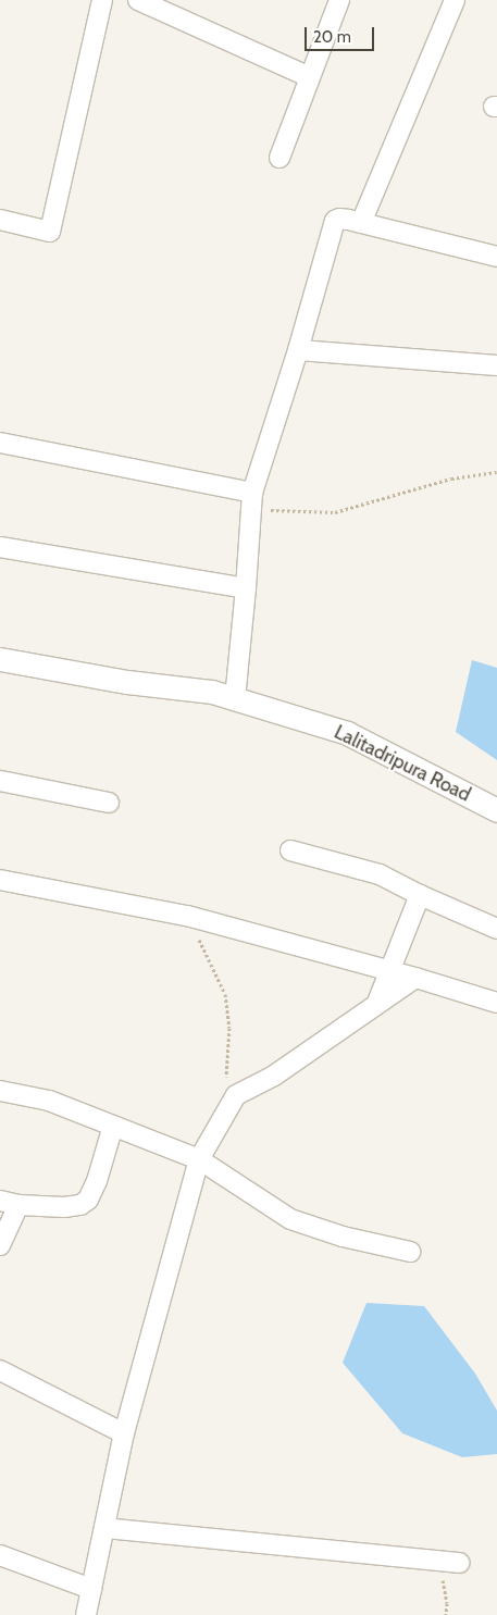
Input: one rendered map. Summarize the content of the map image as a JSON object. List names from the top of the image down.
{
  "streets": {
    "street": ["Lalitadripura Road"]
  },
  "scale_bar": "20 m"
}
